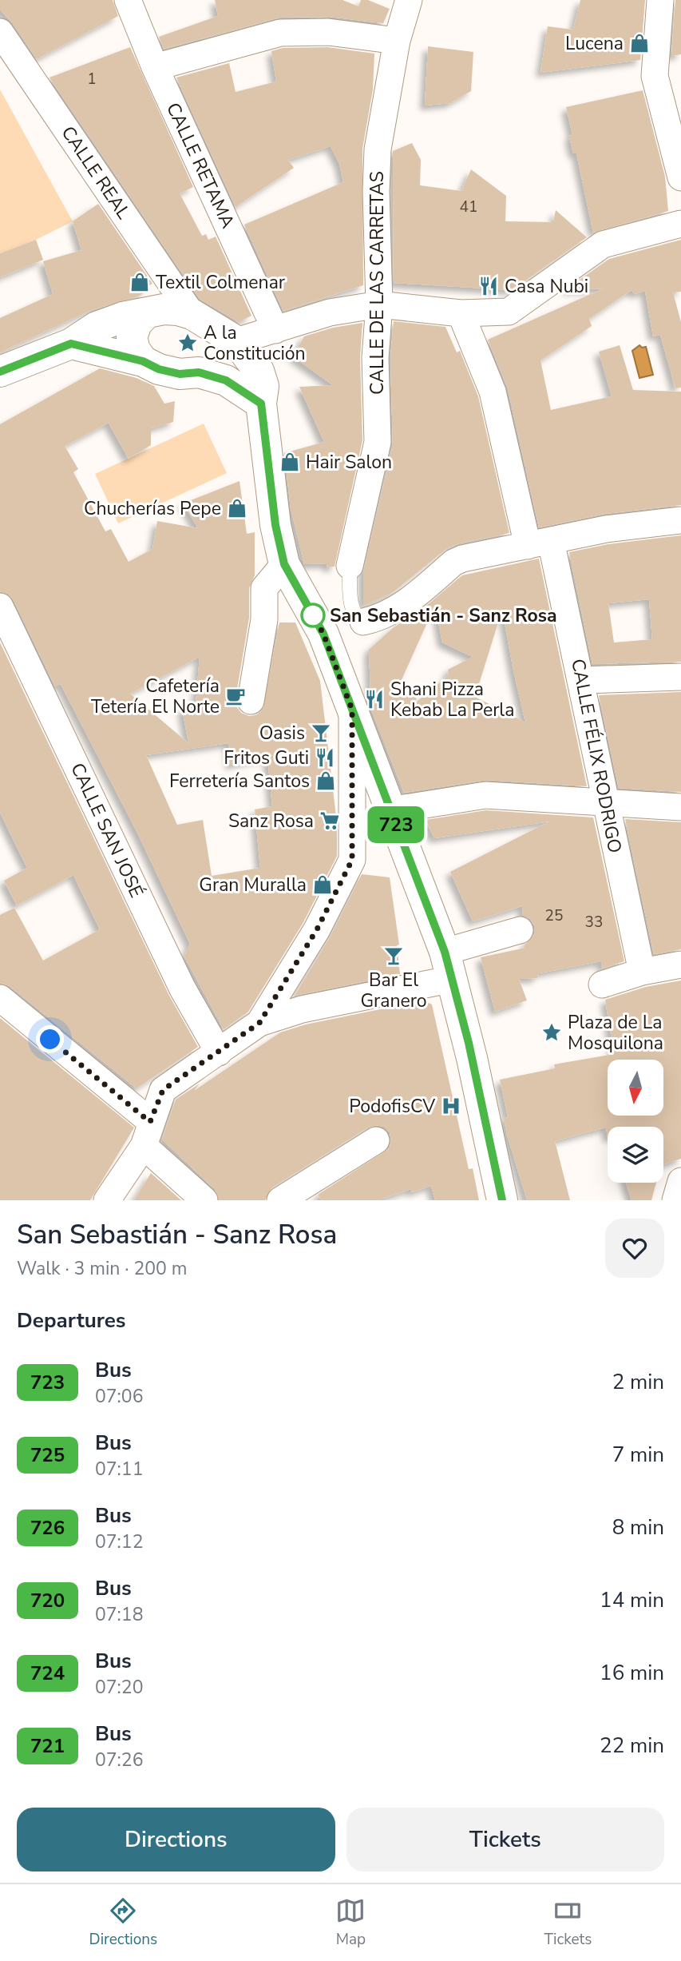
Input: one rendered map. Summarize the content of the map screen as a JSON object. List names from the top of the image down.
{
  "streets": {
    "street": [
      "CALLE RETAMA",
      "CALLE REAL",
      "CALLE DE LAS CARRETAS",
      "CALLE FÉLIX RODRIGO",
      "CALLE SAN JOSÉ"
    ]
  },
  "places": {
    "shop": [
      "Lucena",
      "Textil Colmenar",
      "Hair Salon",
      "Chucherías Pepe",
      "Ferretería Santos",
      "Gran Muralla"
    ],
    "restaurant": ["Casa Nubi", "Shani Pizza Kebab La Perla", "Fritos Guti"],
    "place": ["A la Constitución", "Plaza de La Mosquilona"],
    "other": ["San Sebastián - Sanz Rosa"],
    "cafe": ["Cafetería Tetería El Norte"],
    "bar": ["Oasis", "Bar El Granero"],
    "supermarket": ["Sanz Rosa"],
    "hospital": ["PodofisCV"]
  },
  "lines": ["bus line 723"],
  "house_numbers": [
    "1",
    "41",
    "25",
    "33"
  ],
  "north": "bottom",
  "page": {
    "on_map": "723",
    "heading": [
      ["San Sebastián - Sanz Rosa", "Walk · 3 min · 200 m"],
      "Departures"
    ],
    "list": [
      {
        "mark": "723",
        "name": "Bus",
        "note": "07:06",
        "value": "2 min"
      },
      {
        "mark": "725",
        "name": "Bus",
        "note": "07:11",
        "value": "7 min"
      },
      {
        "mark": "726",
        "name": "Bus",
        "note": "07:12",
        "value": "8 min"
      },
      {
        "mark": "720",
        "name": "Bus",
        "note": "07:18",
        "value": "14 min"
      },
      {
        "mark": "724",
        "name": "Bus",
        "note": "07:20",
        "value": "16 min"
      },
      {
        "mark": "721",
        "name": "Bus",
        "note": "07:26",
        "value": "22 min"
      }
    ],
    "buttons": ["Directions", "Tickets"],
    "tabs": ["Directions", "Map", "Tickets"]
  }
}
